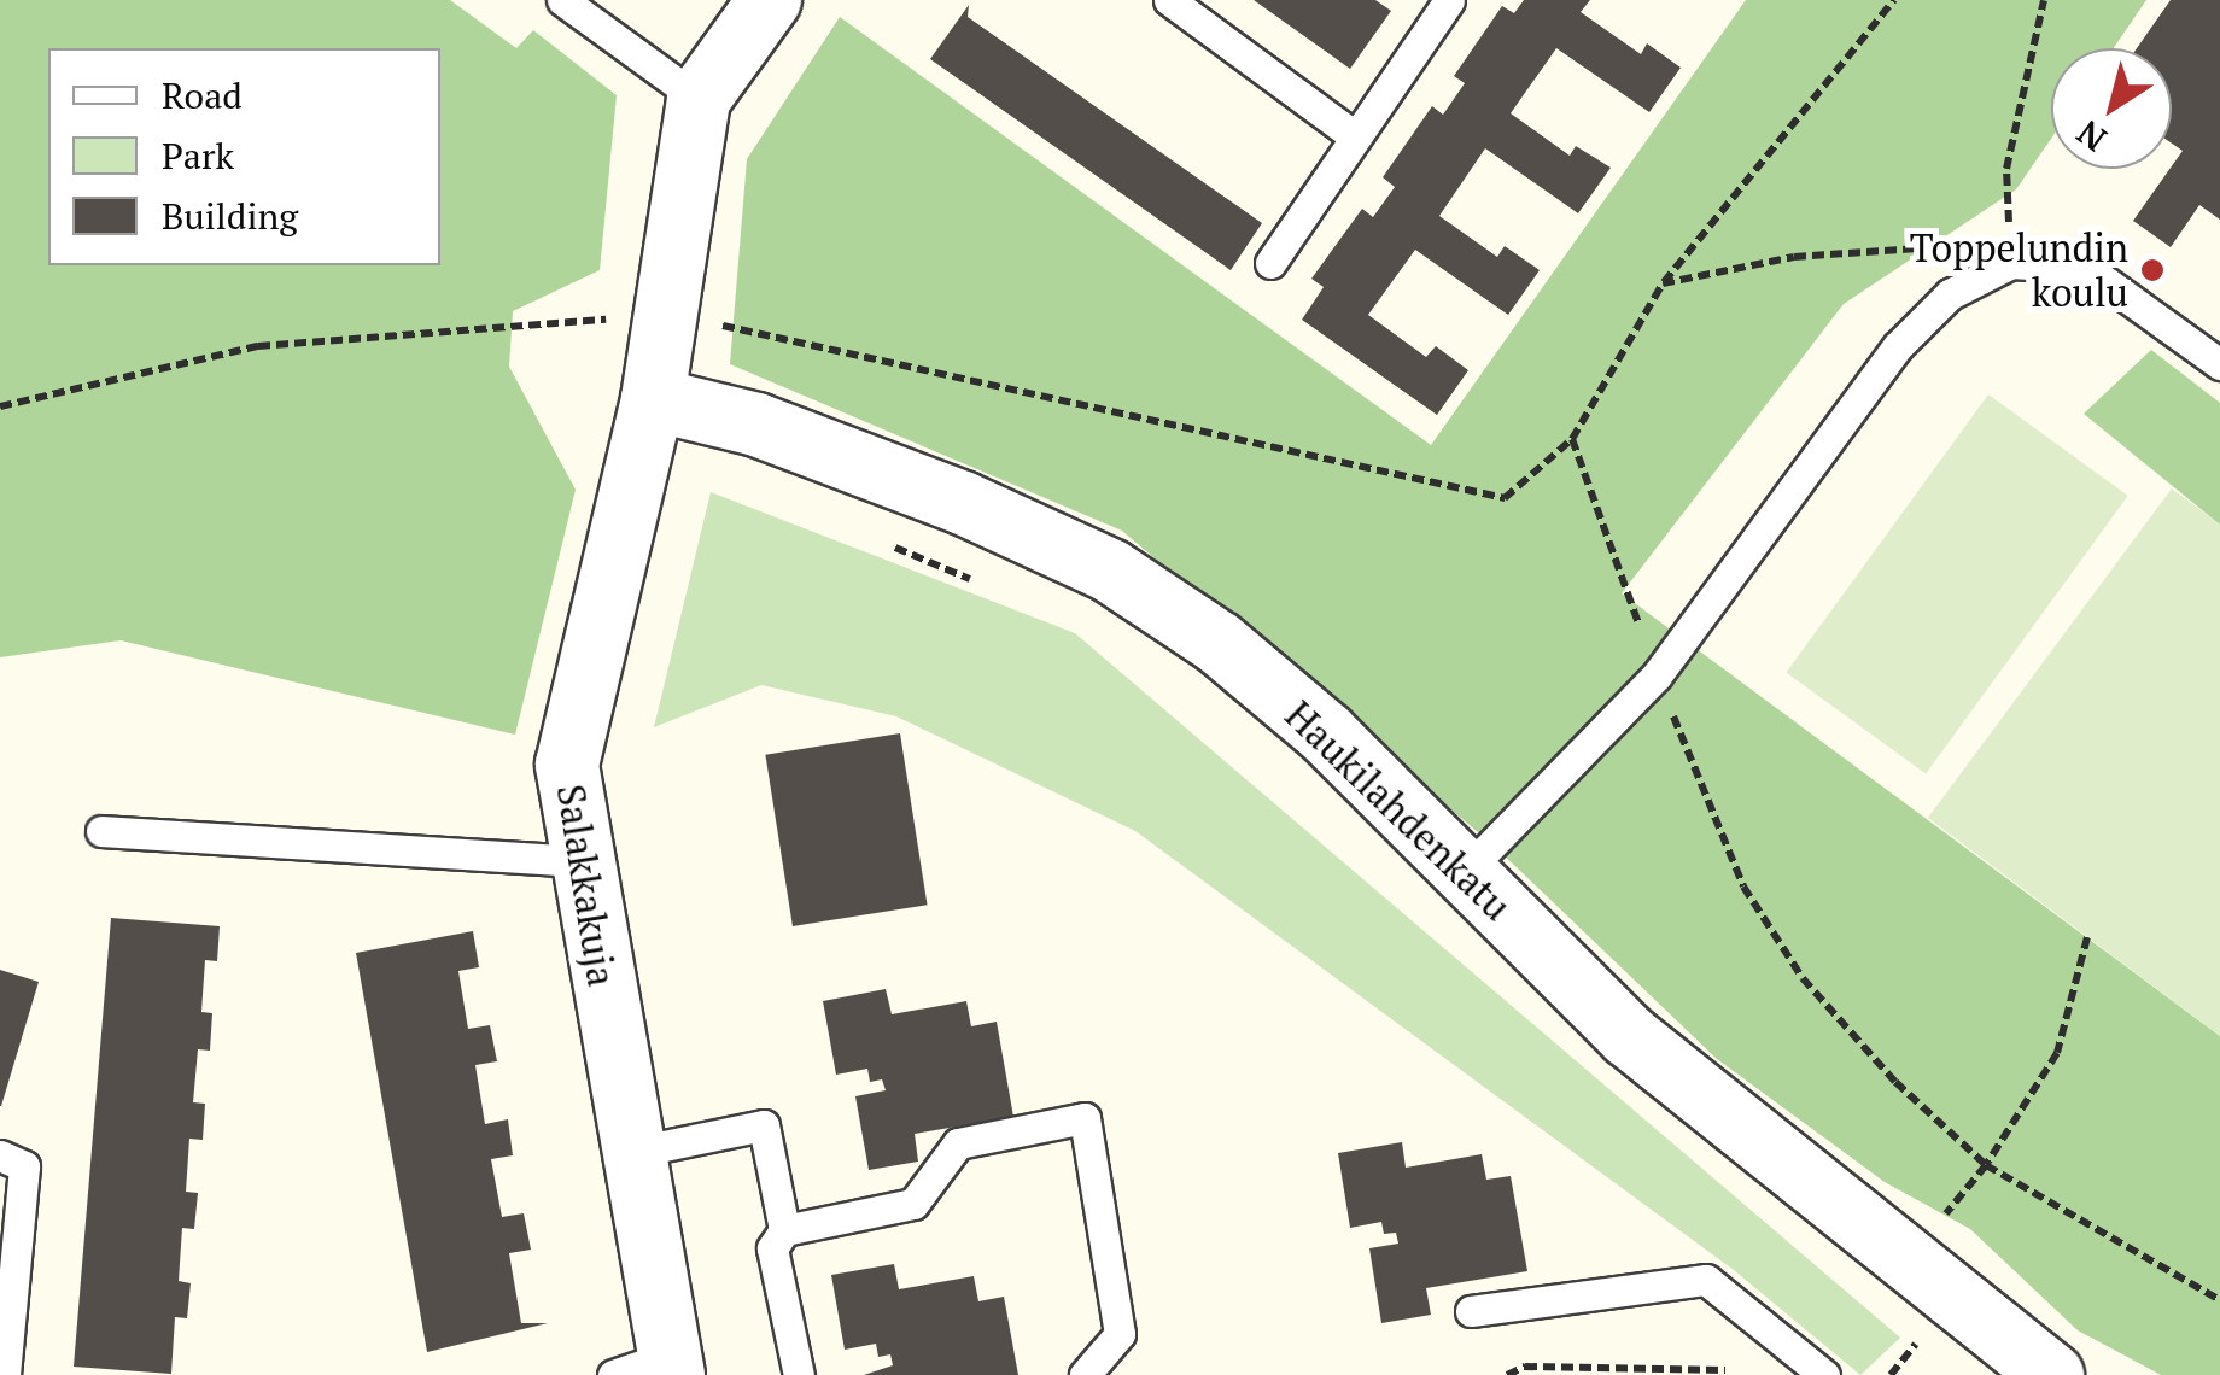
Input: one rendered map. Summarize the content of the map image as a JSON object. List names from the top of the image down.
{
  "streets": {
    "street": ["Haukilahdenkatu", "Salakkakuja"]
  },
  "crossings": [
    ["Haukilahdenkatu", "Salakkakuja"]
  ],
  "places": ["Toppelundin koulu"],
  "legend": ["Road", "Park", "Building"],
  "north": "bottom left"
}
